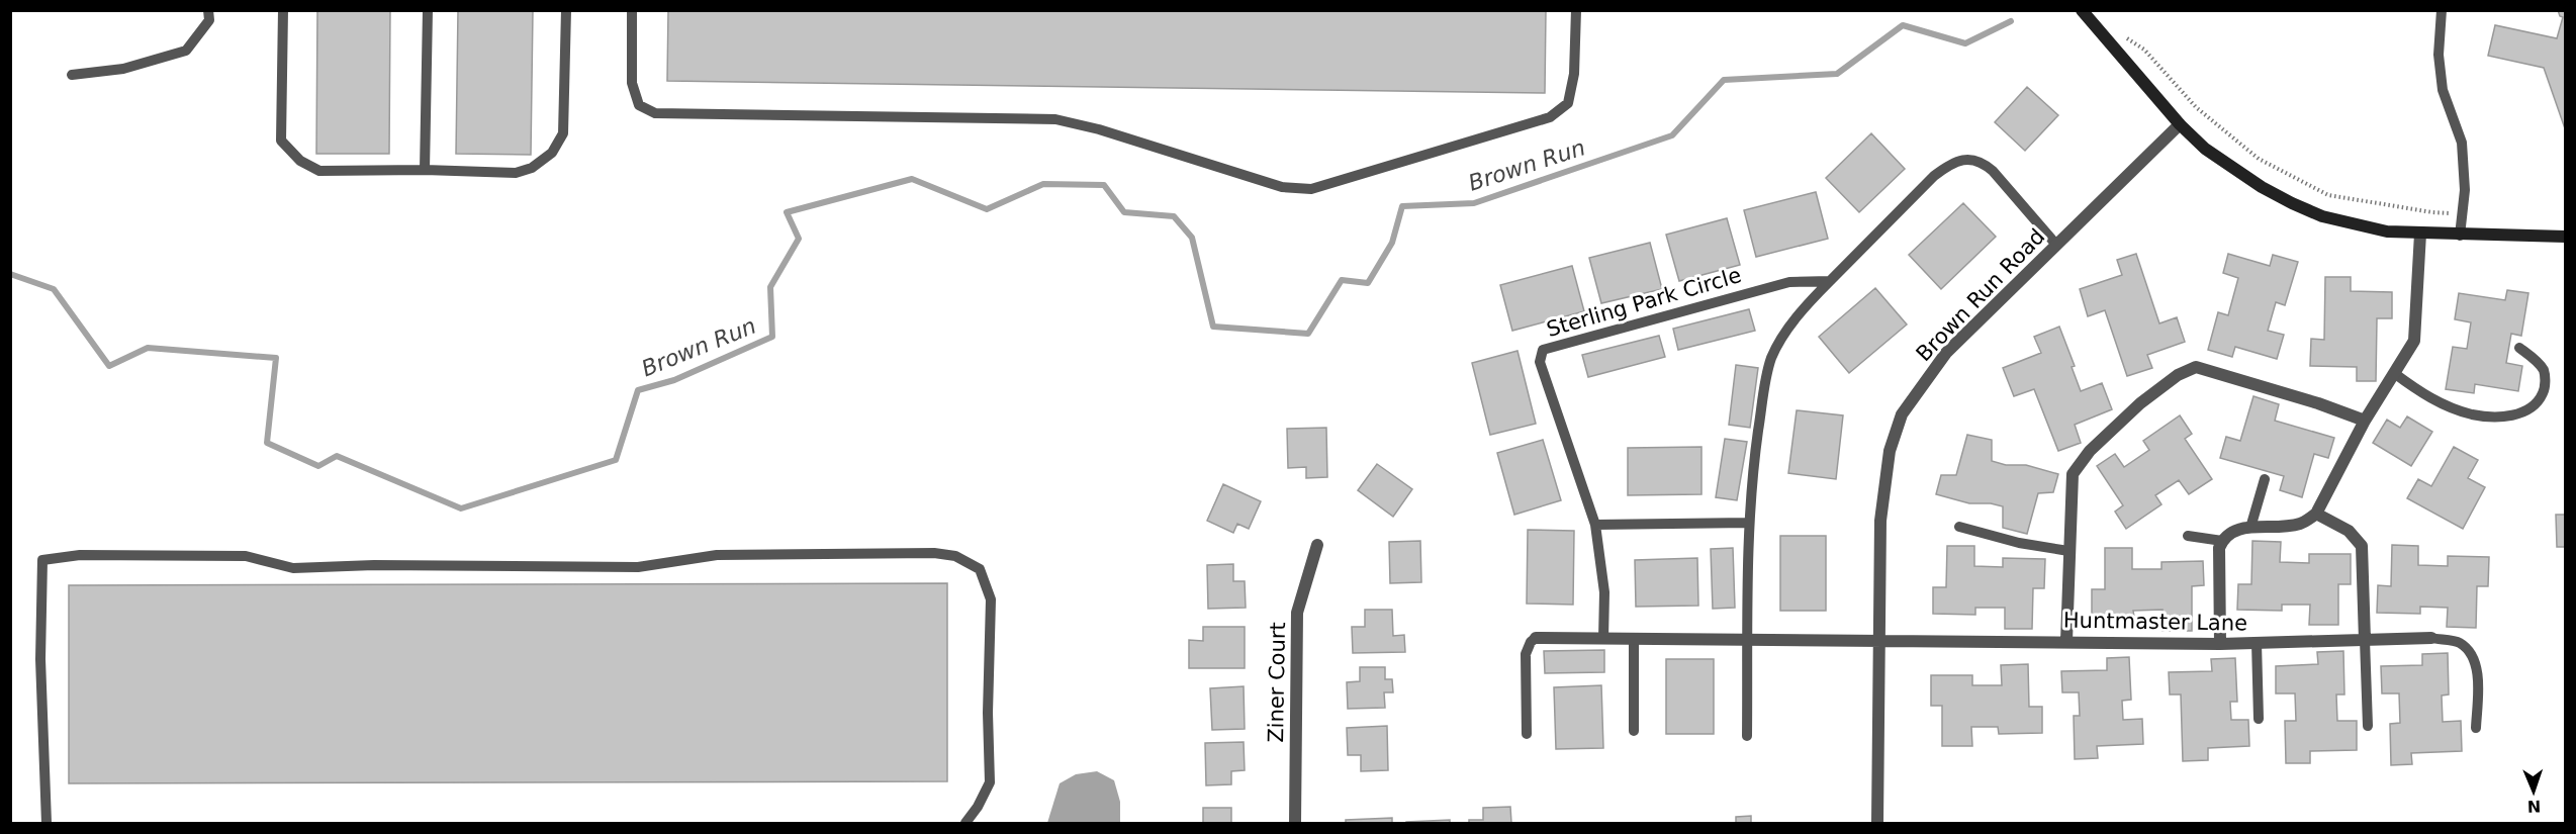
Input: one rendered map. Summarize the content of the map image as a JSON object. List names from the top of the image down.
{
  "streets": {
    "street": ["Brown Run Road", "Huntmaster Lane", "Ziner Court"],
    "lane": ["Sterling Park Circle"]
  },
  "crossings": [
    ["Brown Run Road", "Huntmaster Lane"]
  ],
  "water": ["Brown Run"],
  "north": "bottom"
}
